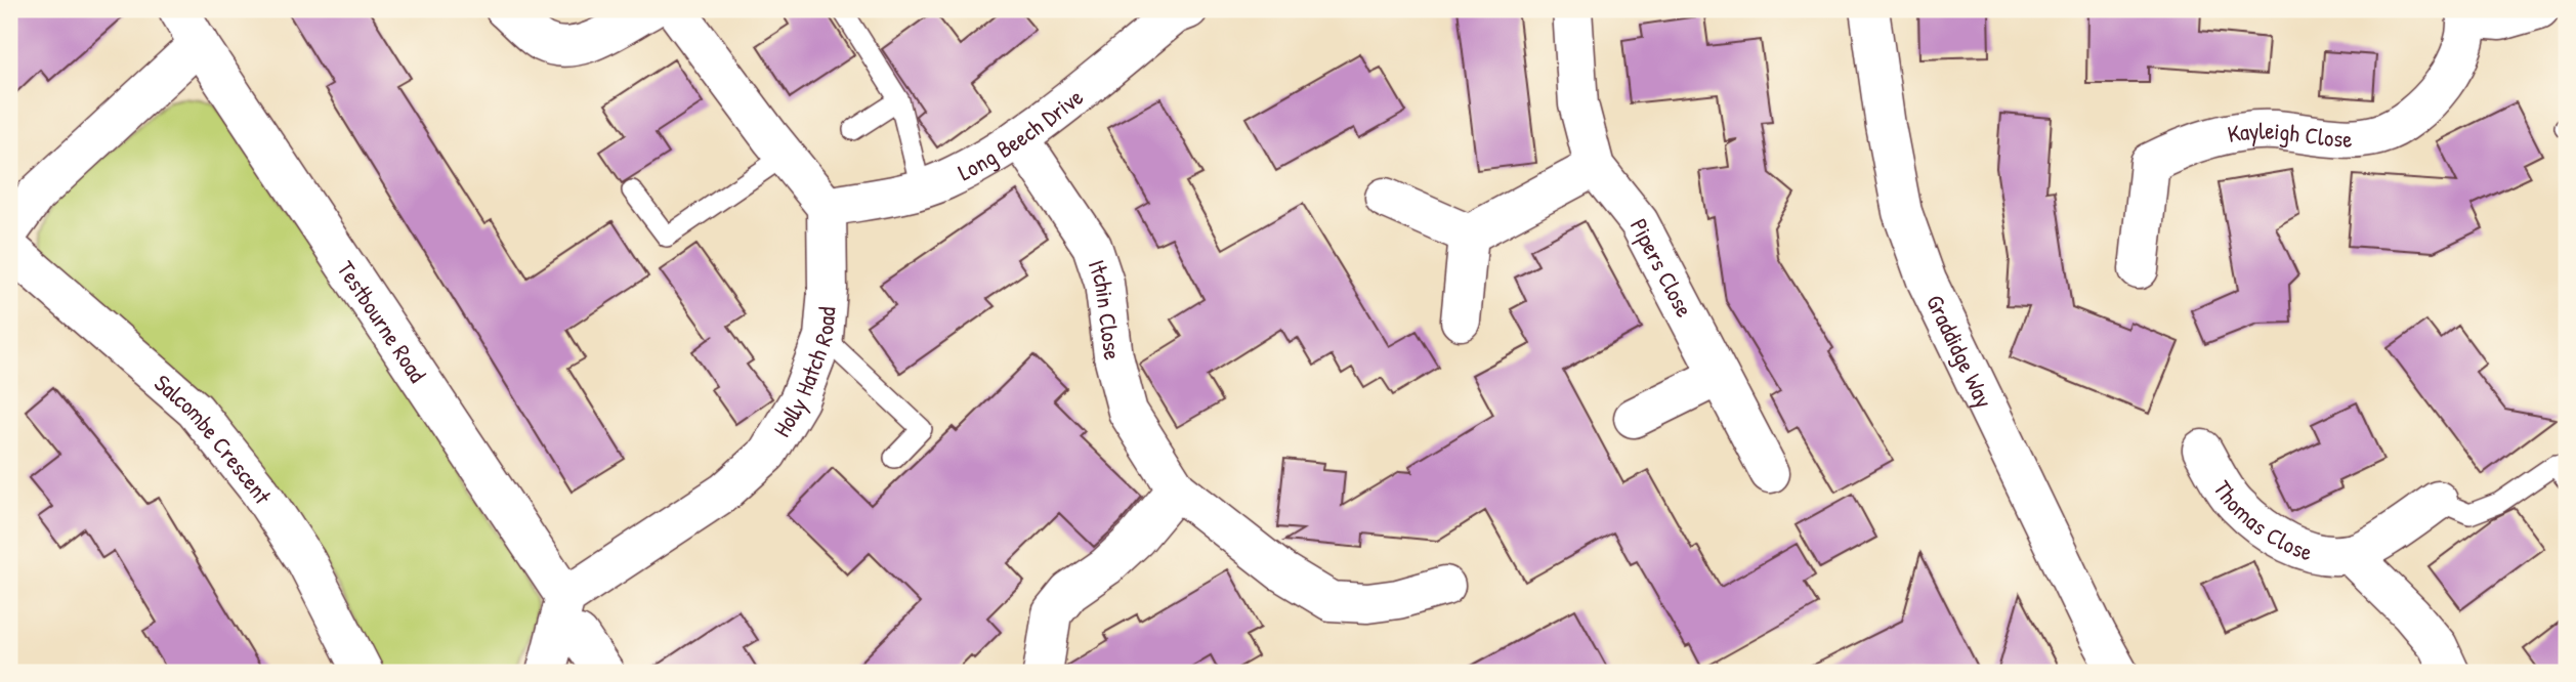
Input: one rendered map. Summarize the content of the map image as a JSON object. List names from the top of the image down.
{
  "streets": {
    "street": [
      "Long Beech Drive",
      "Kayleigh Close",
      "Pipers Close",
      "Itchin Close",
      "Testbourne Road",
      "Graddidge Way",
      "Holly Hatch Road",
      "Salcombe Crescent",
      "Thomas Close"
    ]
  },
  "crossings": [
    ["Long Beech Drive", "Itchin Close"],
    ["Long Beech Drive", "Holly Hatch Road"],
    ["Testbourne Road", "Holly Hatch Road"]
  ]
}
